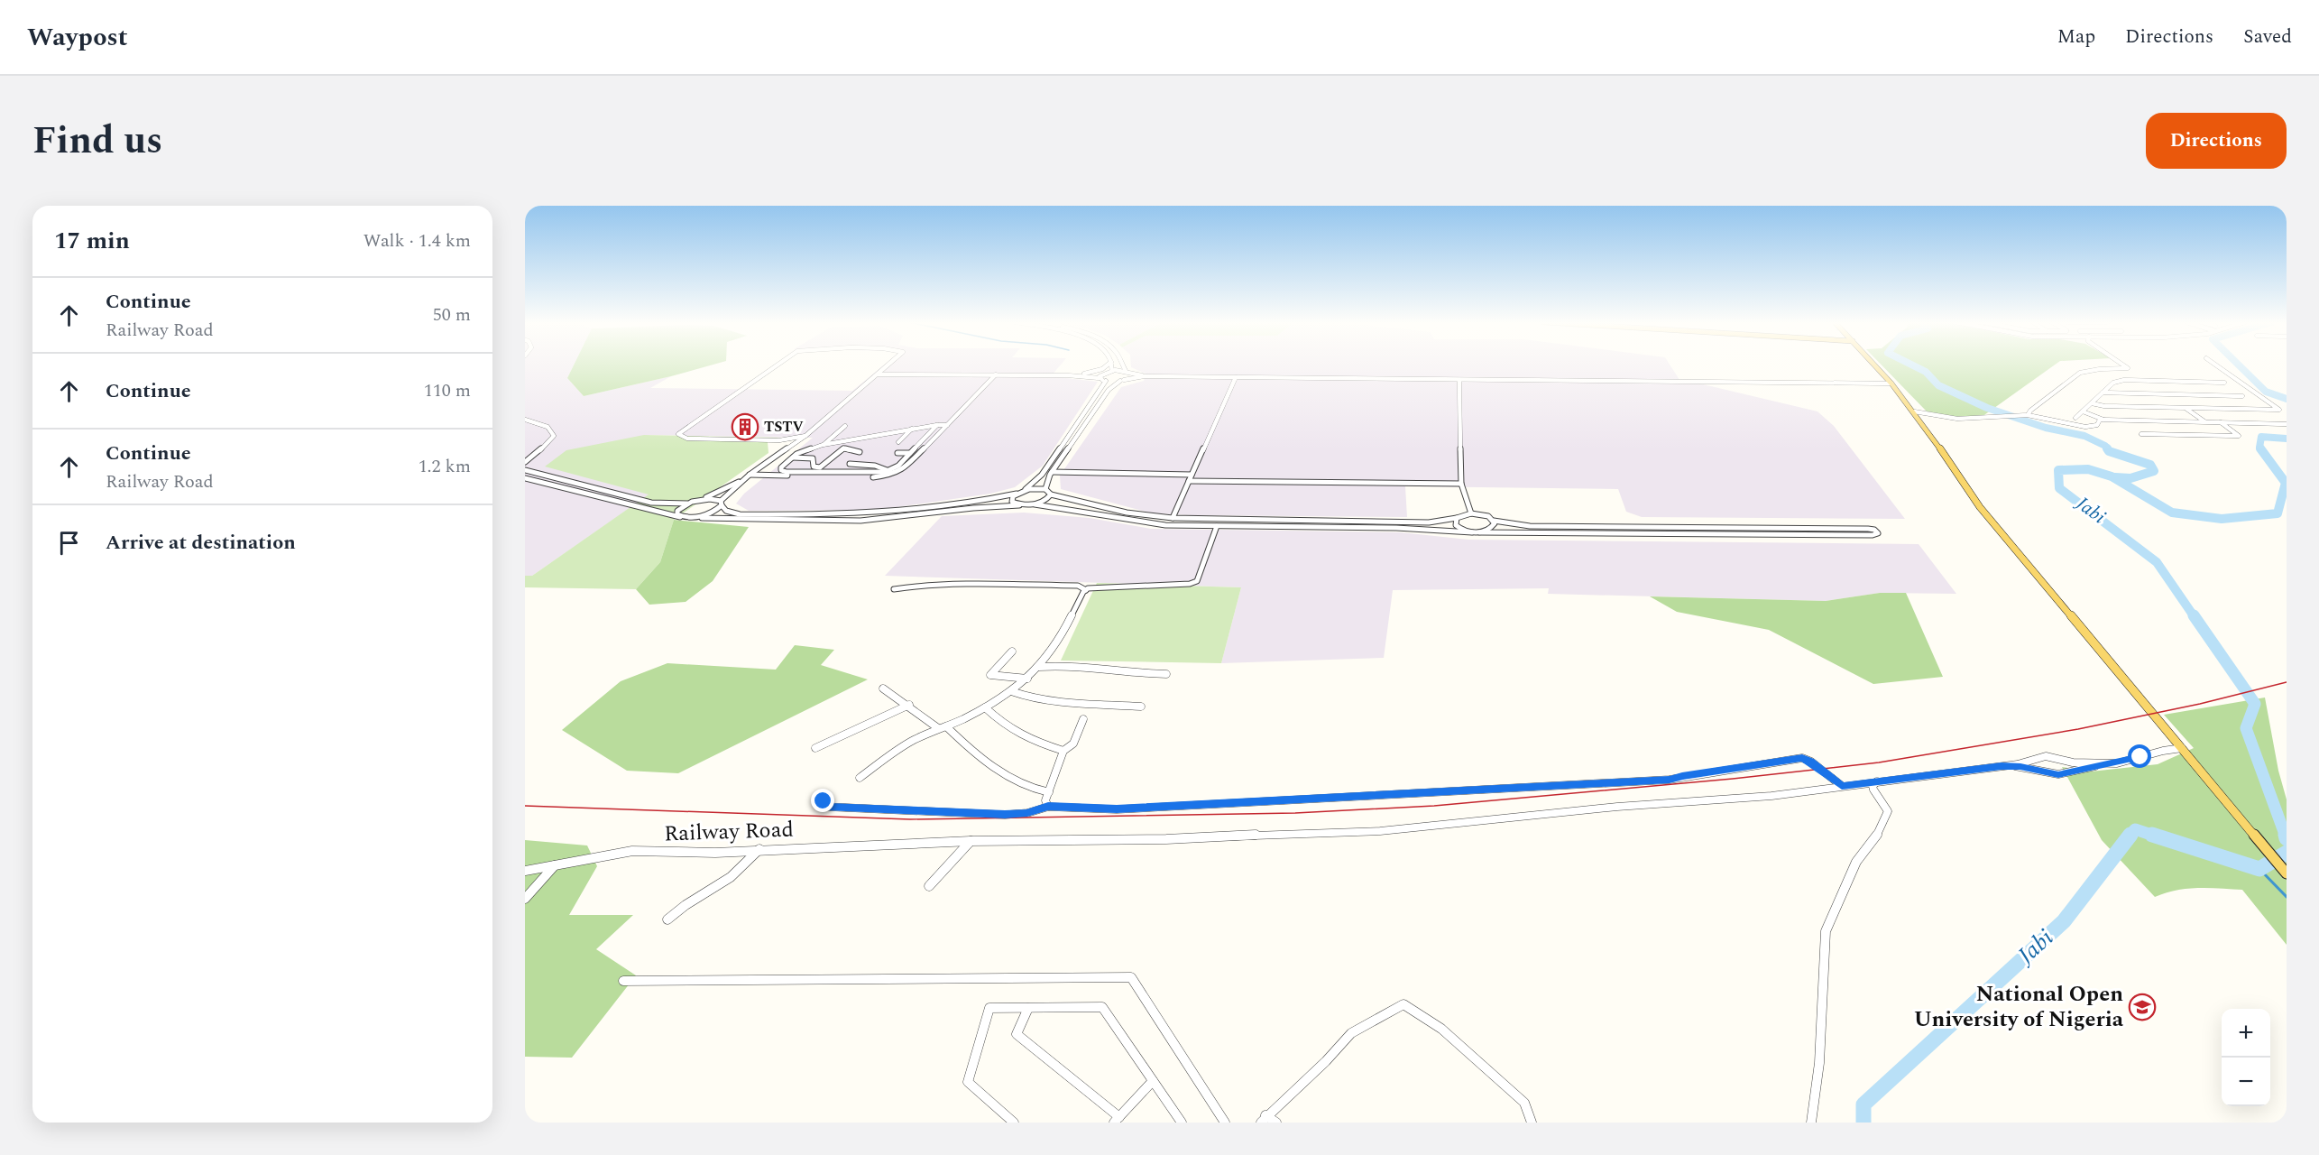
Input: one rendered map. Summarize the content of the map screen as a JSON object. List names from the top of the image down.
{
  "streets": {
    "street": ["Railway Road"]
  },
  "water": ["Jabi"],
  "places": {
    "building": ["TSTV"],
    "school or university": ["National Open University of Nigeria"]
  },
  "page": {
    "header": "Waypost",
    "nav": ["Map", "Directions", "Saved"],
    "title": "Find us",
    "buttons": "Directions",
    "heading": ["17 min", "Walk · 1.4 km"],
    "list": [
      ["Continue", "Railway Road", "50 m"],
      ["Continue", "110 m"],
      ["Continue", "Railway Road", "1.2 km"],
      "Arrive at destination"
    ],
    "map_buttons": ["+", "−"]
  }
}
